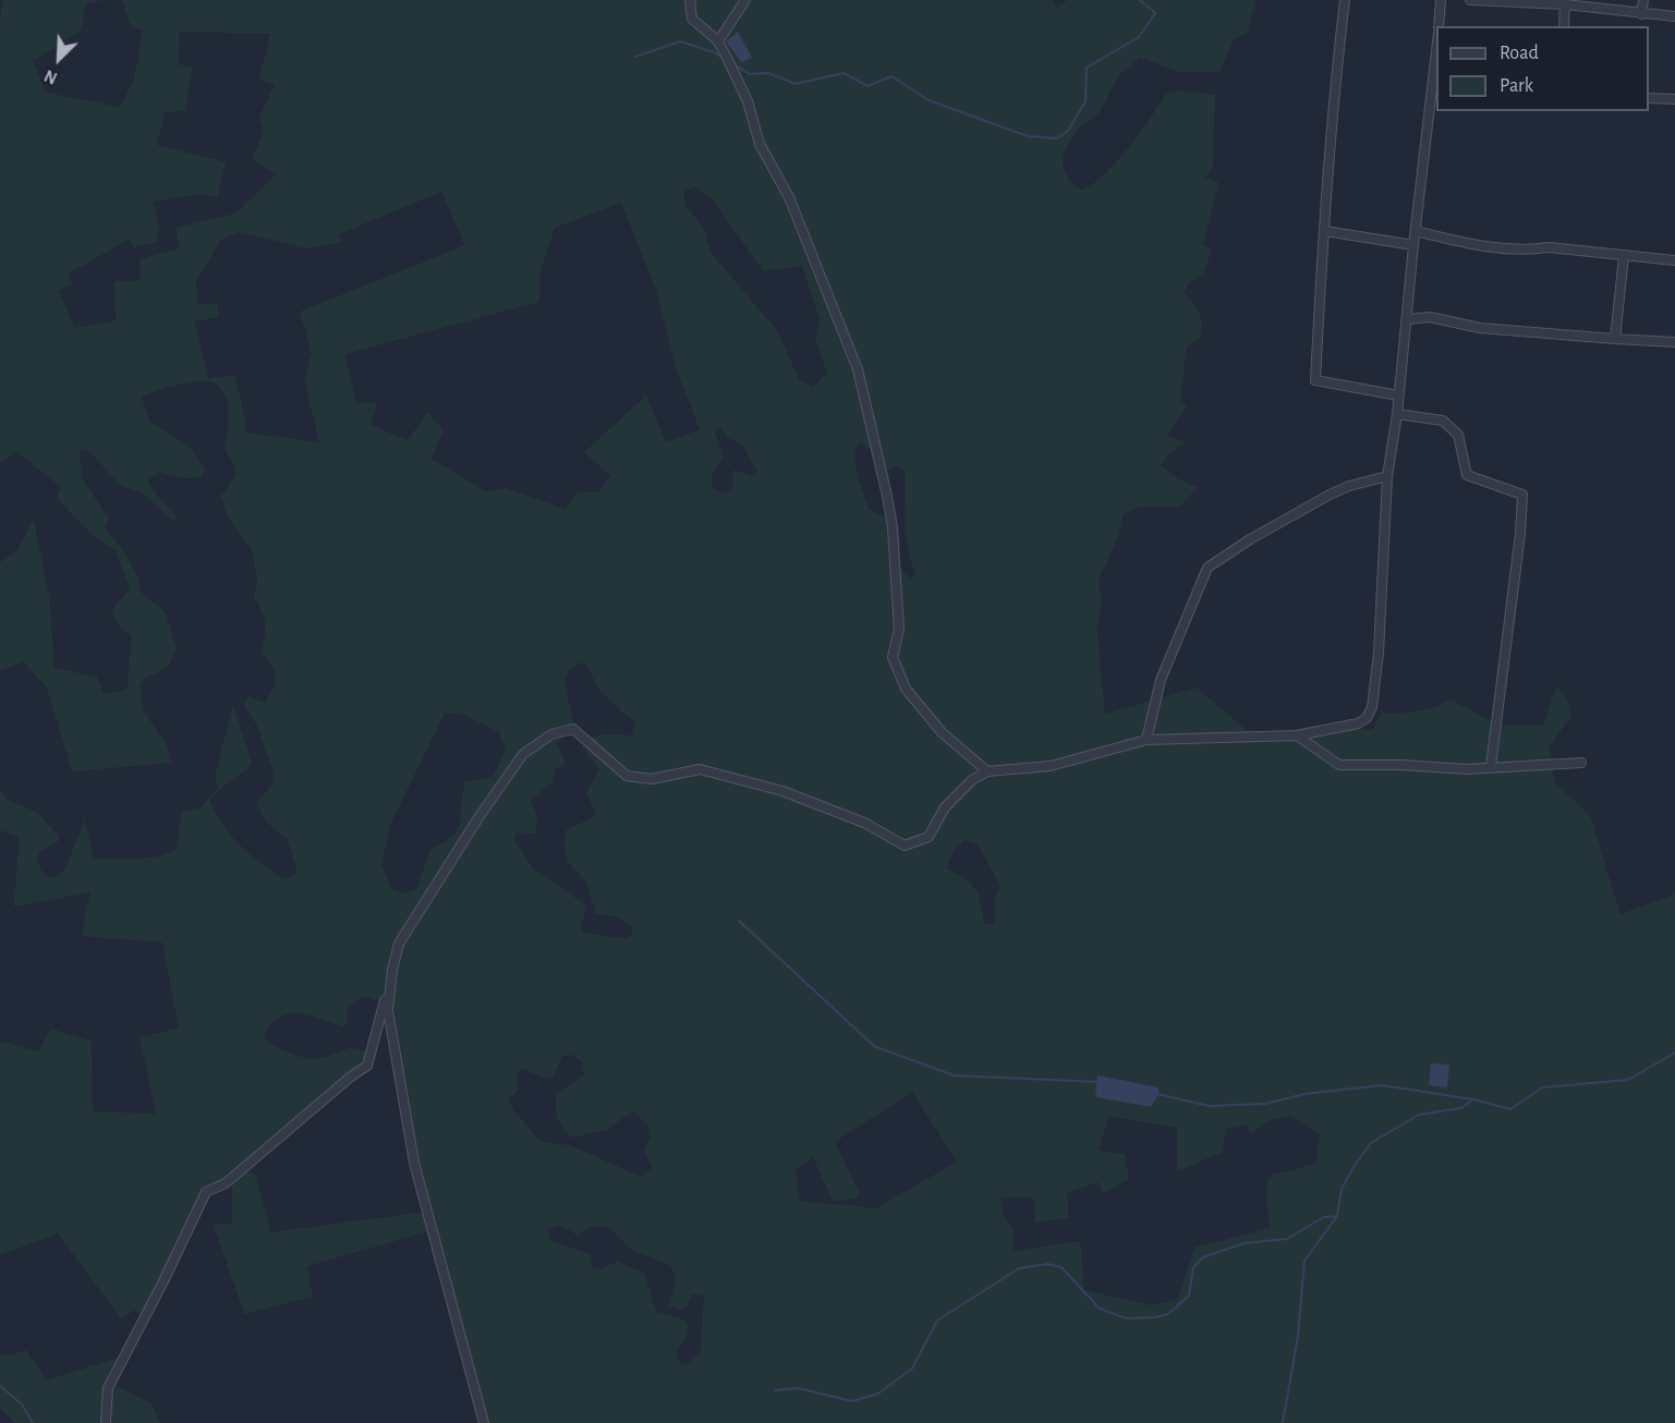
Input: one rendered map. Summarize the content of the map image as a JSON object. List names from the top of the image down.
{
  "legend": ["Road", "Park"],
  "north": "bottom left"
}
